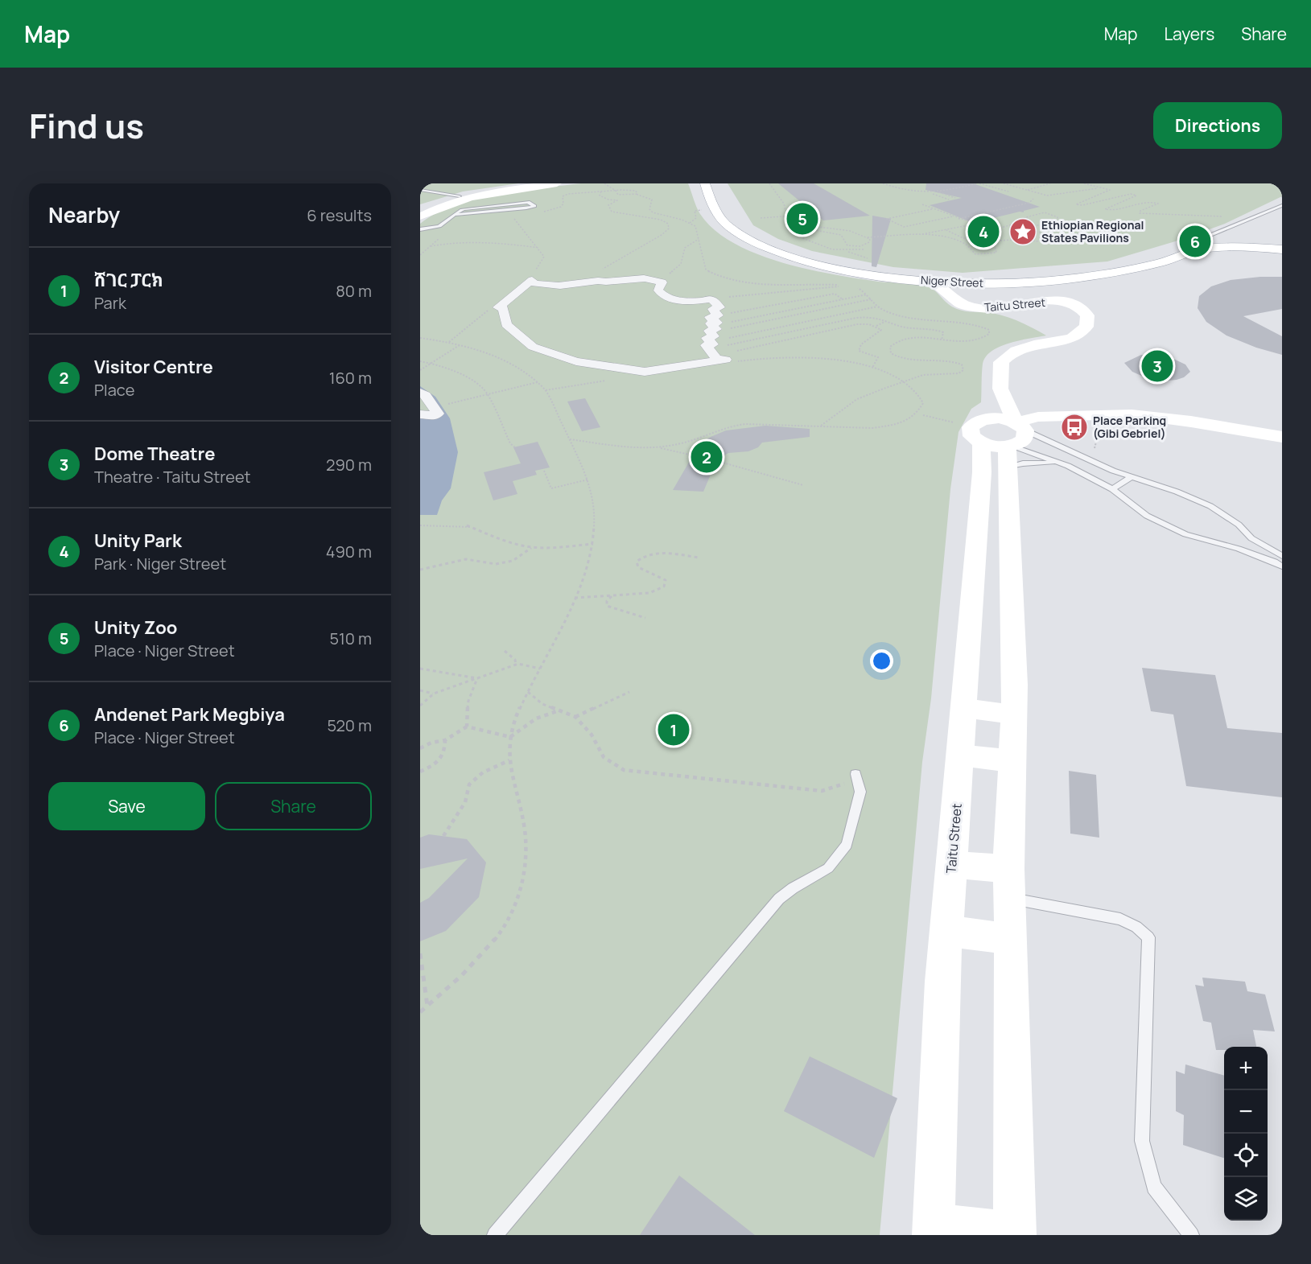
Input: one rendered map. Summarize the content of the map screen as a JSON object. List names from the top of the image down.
{
  "streets": {
    "main road": ["Niger Street", "Taitu Street"]
  },
  "crossings": [
    ["Niger Street", "Taitu Street"]
  ],
  "places": {
    "place": ["Ethiopian Regional States Pavilions"],
    "bus stop": ["Place Parking (Gibi Gebriel)"]
  },
  "page": {
    "header": "Map",
    "nav": ["Map", "Layers", "Share"],
    "title": "Find us",
    "buttons": [
      "Directions",
      ["Save", "Share"]
    ],
    "heading": ["Nearby", "6 results"],
    "pins": [
      "5",
      "4",
      "6",
      "3",
      "2",
      "1"
    ],
    "list": [
      {
        "mark": "1",
        "name": "ሸገር ፓርክ",
        "note": "Park",
        "value": "80 m"
      },
      {
        "mark": "2",
        "name": "Visitor Centre",
        "note": "Place",
        "value": "160 m"
      },
      {
        "mark": "3",
        "name": "Dome Theatre",
        "note": "Theatre · Taitu Street",
        "value": "290 m"
      },
      {
        "mark": "4",
        "name": "Unity Park",
        "note": "Park · Niger Street",
        "value": "490 m"
      },
      {
        "mark": "5",
        "name": "Unity Zoo",
        "note": "Place · Niger Street",
        "value": "510 m"
      },
      {
        "mark": "6",
        "name": "Andenet Park Megbiya",
        "note": "Place · Niger Street",
        "value": "520 m"
      }
    ],
    "map_buttons": ["+", "−"]
  }
}
